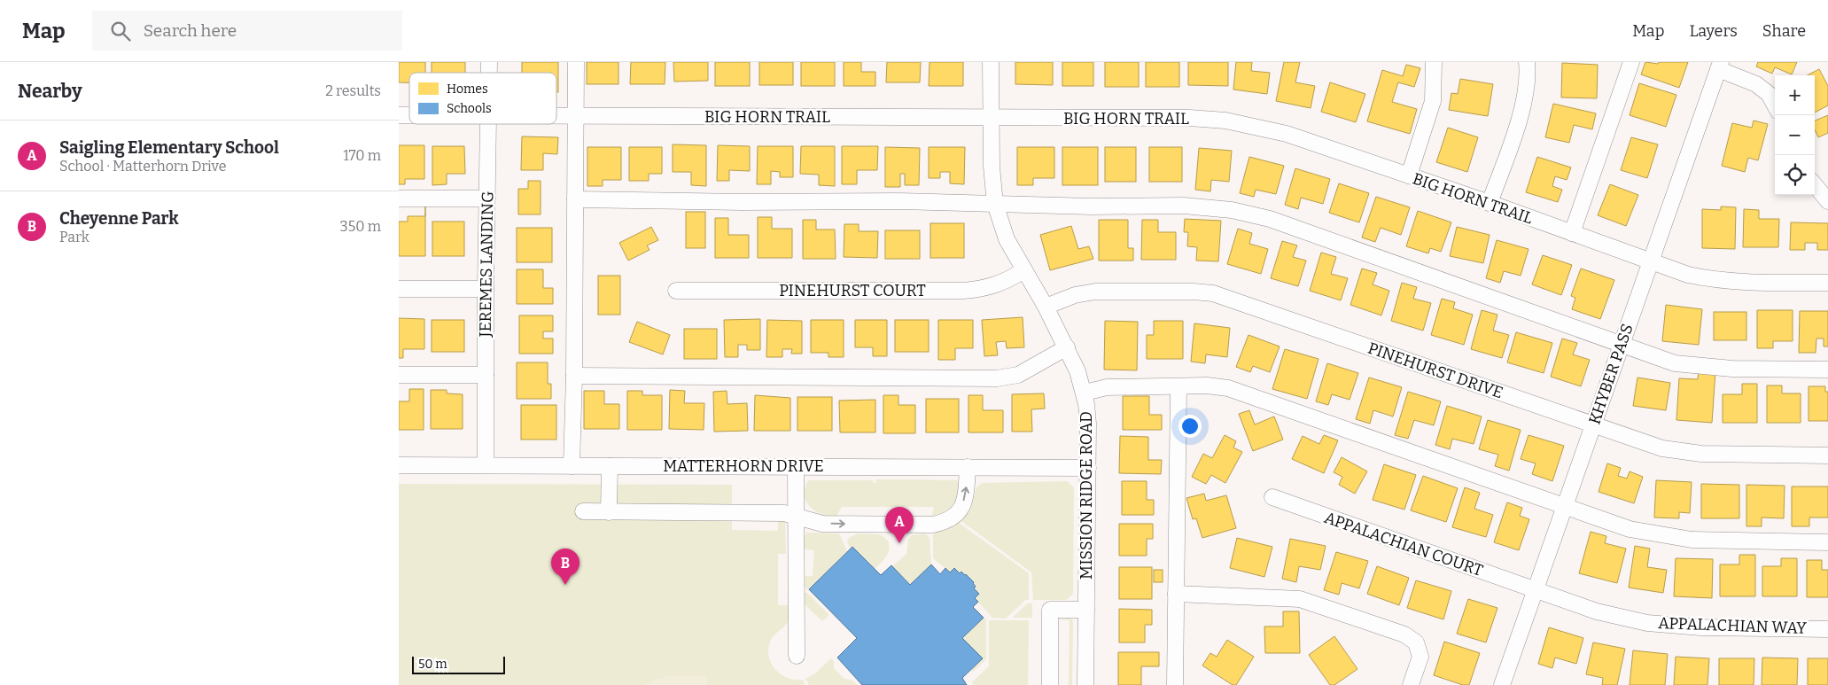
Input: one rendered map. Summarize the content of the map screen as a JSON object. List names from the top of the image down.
{
  "streets": {
    "street": [
      "BIG HORN TRAIL",
      "JEREMES LANDING",
      "PINEHURST COURT",
      "PINEHURST DRIVE",
      "KHYBER PASS",
      "MATTERHORN DRIVE",
      "MISSION RIDGE ROAD",
      "APPALACHIAN COURT",
      "APPALACHIAN WAY"
    ]
  },
  "crossings": [
    ["BIG HORN TRAIL", "KHYBER PASS"],
    ["BIG HORN TRAIL", "MISSION RIDGE ROAD"],
    ["JEREMES LANDING", "MATTERHORN DRIVE"],
    ["PINEHURST COURT", "MISSION RIDGE ROAD"],
    ["PINEHURST DRIVE", "KHYBER PASS"],
    ["PINEHURST DRIVE", "MISSION RIDGE ROAD"],
    ["KHYBER PASS", "APPALACHIAN COURT"],
    ["KHYBER PASS", "APPALACHIAN WAY"],
    ["MATTERHORN DRIVE", "MISSION RIDGE ROAD"],
    ["APPALACHIAN COURT", "APPALACHIAN WAY"]
  ],
  "legend": ["Homes", "Schools"],
  "scale_bar": "50 m",
  "page": {
    "header": "Map",
    "search": "Search here",
    "nav": ["Map", "Layers", "Share"],
    "heading": ["Nearby", "2 results"],
    "map_buttons": ["+", "−"],
    "list": [
      {
        "mark": "A",
        "name": "Saigling Elementary School",
        "note": "School · Matterhorn Drive",
        "value": "170 m"
      },
      {
        "mark": "B",
        "name": "Cheyenne Park",
        "note": "Park",
        "value": "350 m"
      }
    ],
    "pins": ["A", "B"],
    "scale": "50 m"
  }
}
